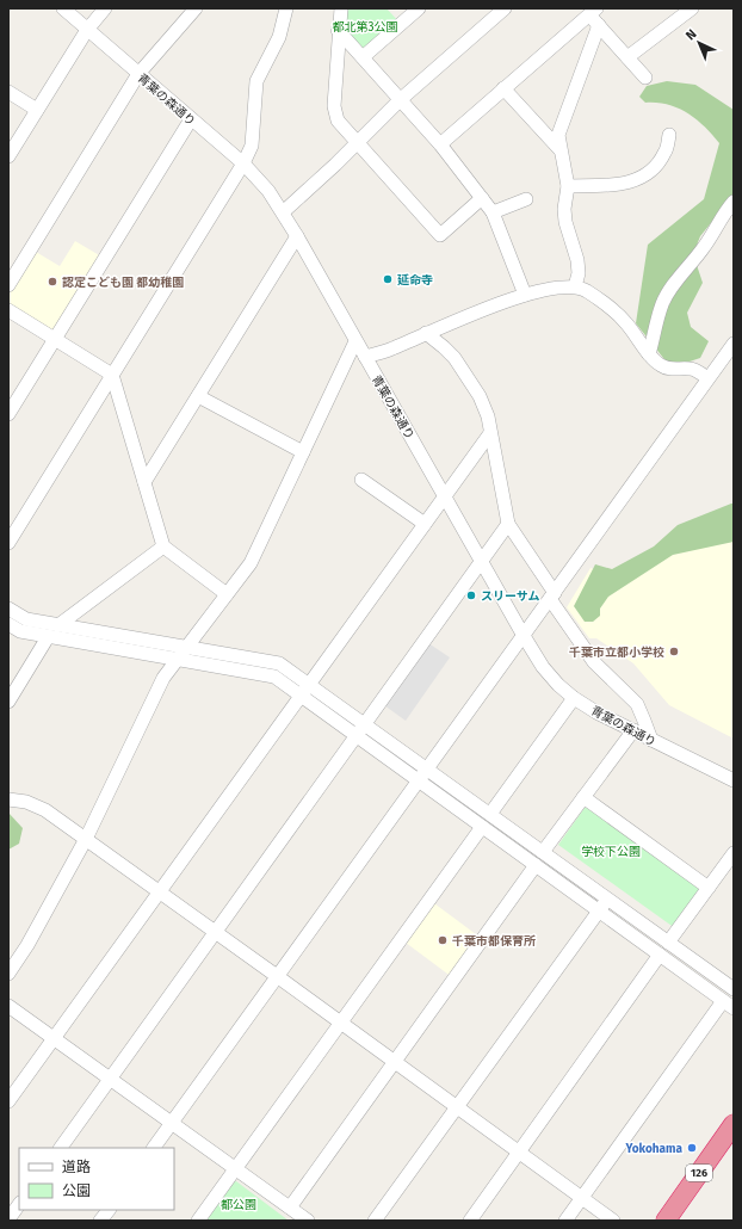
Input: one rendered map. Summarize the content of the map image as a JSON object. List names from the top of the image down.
{
  "streets": {
    "highway": ["126"],
    "street": ["青葉の森通り"]
  },
  "parks": ["都北第3公園", "学校下公園", "都公園"],
  "places": [
    "延命寺",
    "認定こども園 都幼稚園",
    "スリーサム",
    "千葉市立都小学校",
    "千葉市都保育所",
    "Yokohama"
  ],
  "legend": ["道路", "公園"],
  "north": "top left"
}
